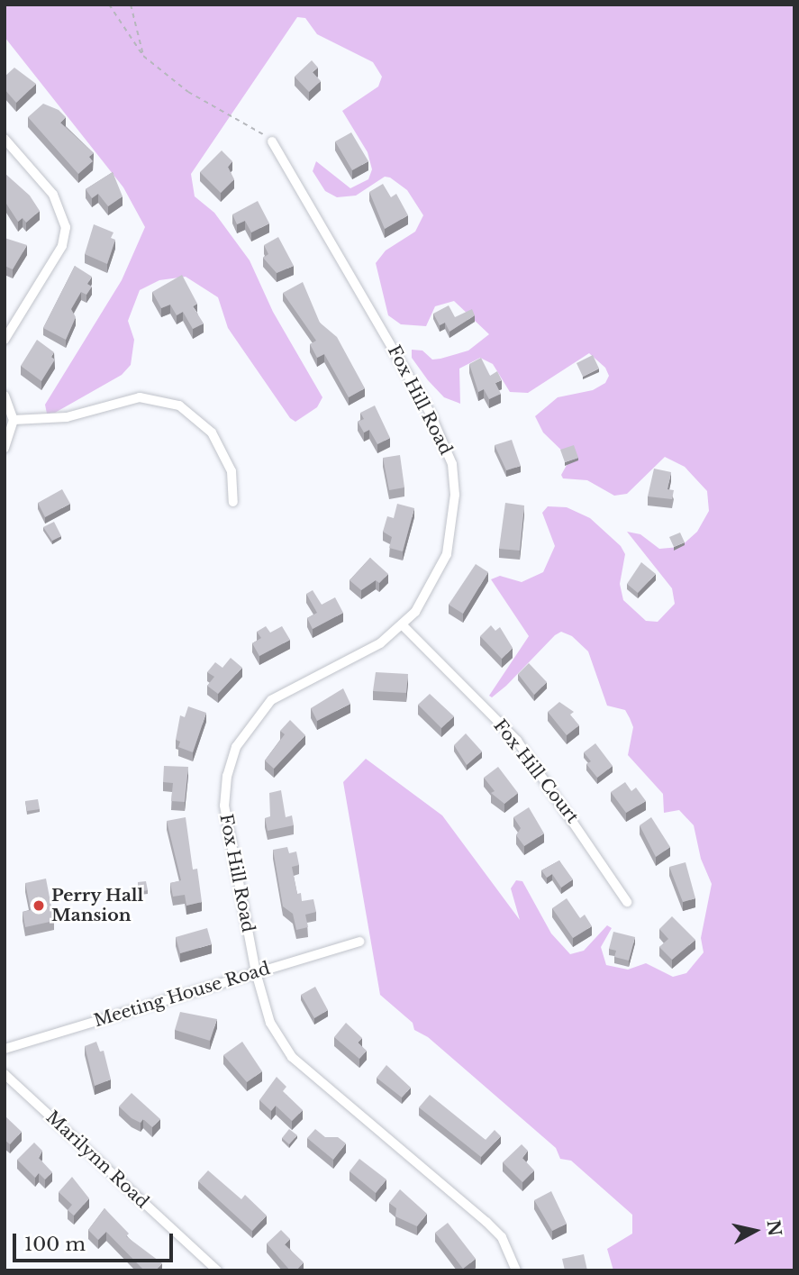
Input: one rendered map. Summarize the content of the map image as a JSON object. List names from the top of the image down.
{
  "streets": {
    "street": [
      "Fox Hill Road",
      "Fox Hill Court",
      "Meeting House Road",
      "Marilynn Road"
    ]
  },
  "crossings": [
    ["Fox Hill Road", "Fox Hill Court"],
    ["Fox Hill Road", "Meeting House Road"]
  ],
  "places": ["Perry Hall Mansion"],
  "scale_bar": "100 m",
  "north": "right"
}
